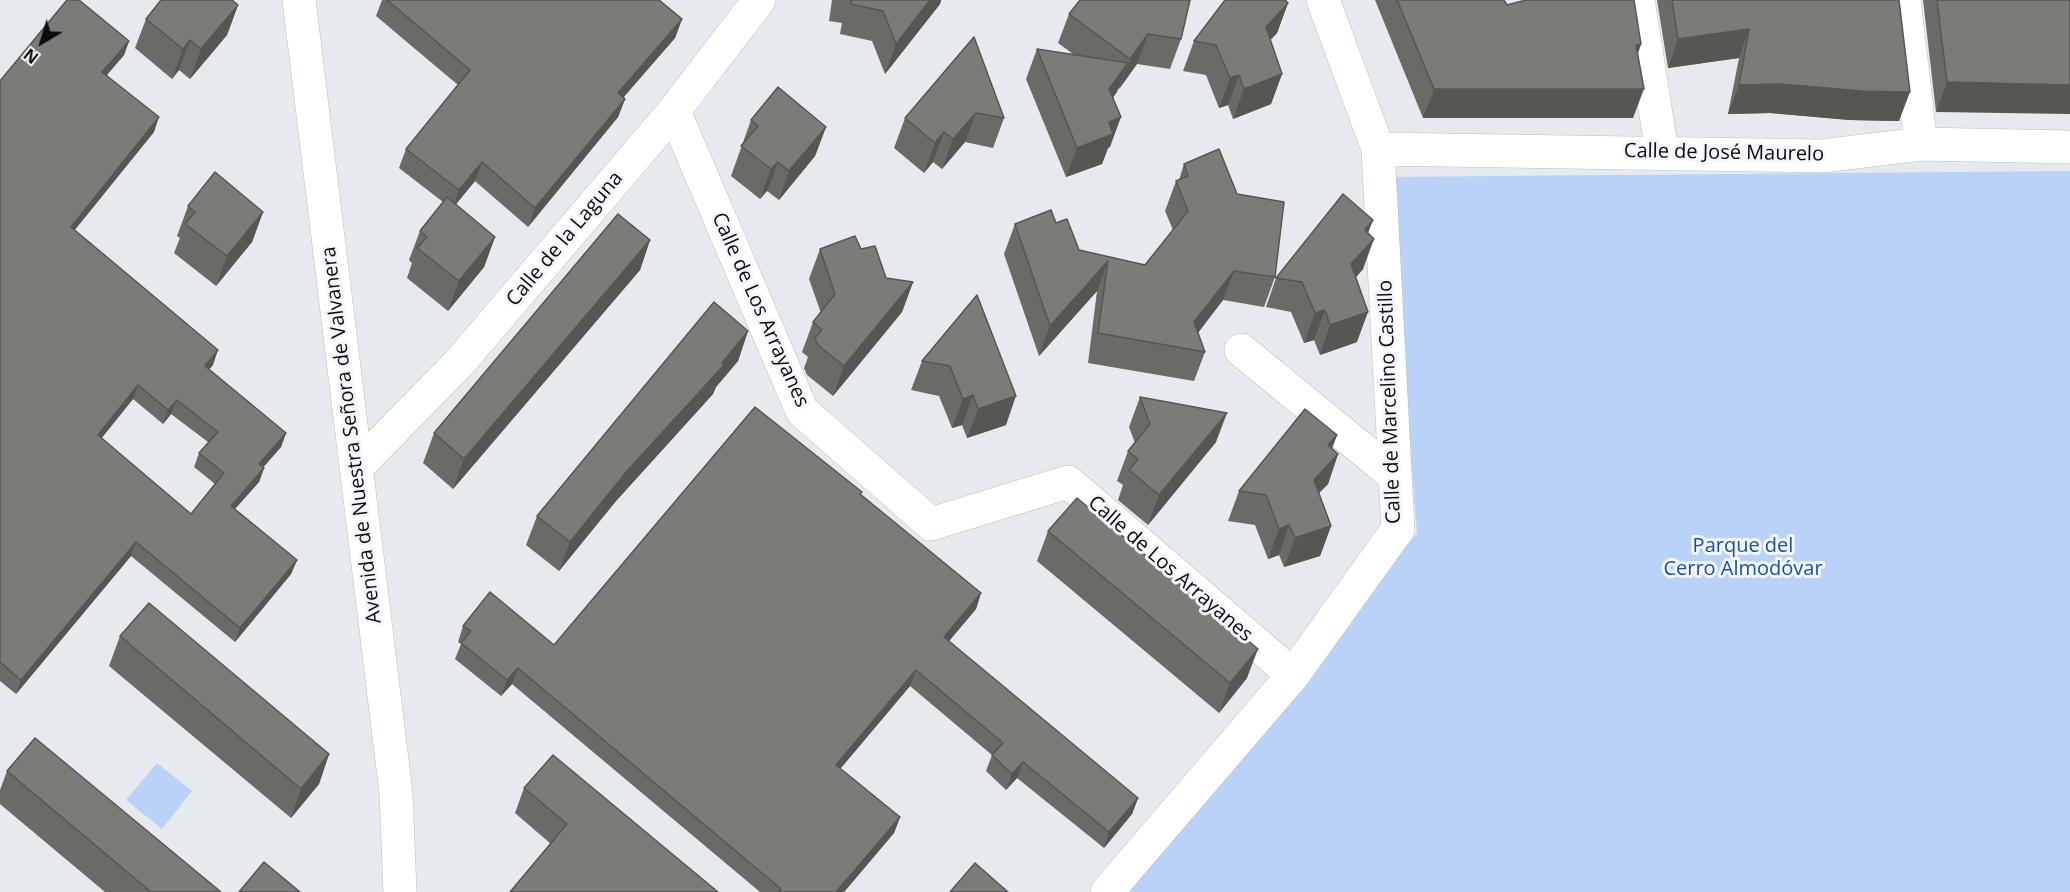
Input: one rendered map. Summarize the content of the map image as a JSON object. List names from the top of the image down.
{
  "streets": {
    "street": [
      "Calle de José Maurelo",
      "Calle de la Laguna",
      "Calle de Los Arrayanes",
      "Calle de Marcelino Castillo",
      "Avenida de Nuestra Señora de Valvanera"
    ]
  },
  "crossings": [
    ["Calle de José Maurelo", "Calle de Marcelino Castillo"],
    ["Calle de la Laguna", "Calle de Los Arrayanes"],
    ["Calle de la Laguna", "Avenida de Nuestra Señora de Valvanera"],
    ["Calle de Los Arrayanes", "Calle de Marcelino Castillo"]
  ],
  "parks": ["Parque del Cerro Almodóvar"],
  "north": "bottom left"
}
